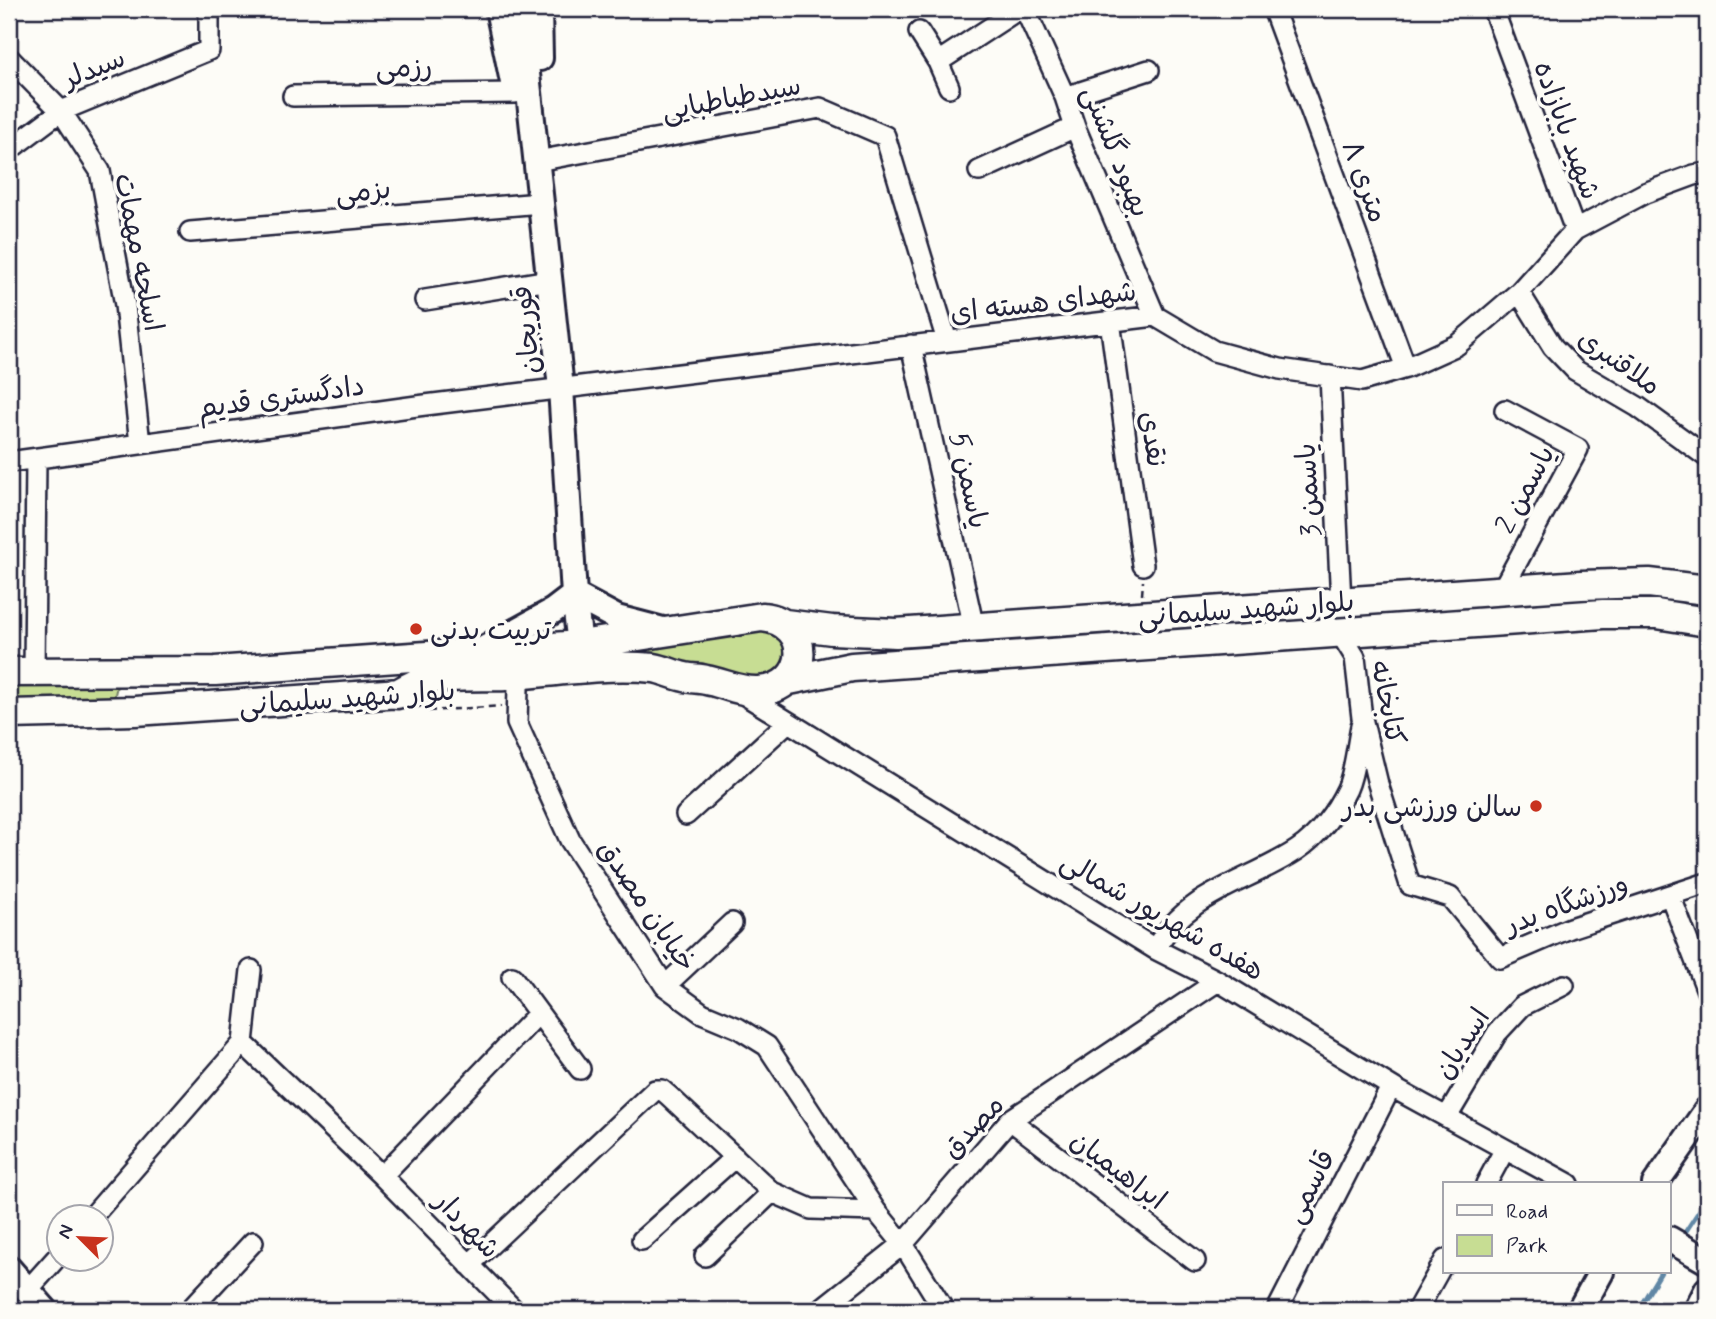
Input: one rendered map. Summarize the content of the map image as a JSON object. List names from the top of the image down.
{
  "streets": {
    "main road": ["بلوار شهید سلیمانی"],
    "street": [
      "رزمی",
      "سیدلر",
      "سیدطباطبایی",
      "شهید بابازاده",
      "بهبود گلشنی",
      "۸ متری",
      "بزمی",
      "اسلحه مهمات",
      "شهدای هسته ای",
      "قوریجان",
      "ملاقنبری",
      "دادگستری قدیم",
      "نقدی",
      "یاسمن 5",
      "یاسمن 2",
      "یاسمن 3",
      "کتابخانه",
      "ورزشگاه بدر",
      "خیابان مصدق",
      "هفده شهریور شمالی",
      "اسدیان",
      "مصدق",
      "ابراهیمیان",
      "قاسمی",
      "شهردار"
    ]
  },
  "crossings": [
    ["سیدلر", "اسلحه مهمات"],
    ["سیدطباطبایی", "شهدای هسته ای"],
    ["سیدطباطبایی", "قوریجان"],
    ["شهید بابازاده", "شهدای هسته ای"],
    ["بهبود گلشنی", "شهدای هسته ای"],
    ["۸ متری", "شهدای هسته ای"],
    ["بزمی", "قوریجان"],
    ["اسلحه مهمات", "دادگستری قدیم"],
    ["شهدای هسته ای", "قوریجان"],
    ["شهدای هسته ای", "ملاقنبری"],
    ["شهدای هسته ای", "دادگستری قدیم"],
    ["شهدای هسته ای", "نقدی"],
    ["شهدای هسته ای", "یاسمن 5"],
    ["شهدای هسته ای", "یاسمن 3"],
    ["قوریجان", "دادگستری قدیم"],
    ["قوریجان", "بلوار شهید سلیمانی"],
    ["یاسمن 5", "بلوار شهید سلیمانی"],
    ["یاسمن 2", "بلوار شهید سلیمانی"],
    ["یاسمن 3", "بلوار شهید سلیمانی"],
    ["بلوار شهید سلیمانی", "کتابخانه"],
    ["بلوار شهید سلیمانی", "خیابان مصدق"],
    ["بلوار شهید سلیمانی", "هفده شهریور شمالی"],
    ["کتابخانه", "ورزشگاه بدر"],
    ["خیابان مصدق", "مصدق"],
    ["هفده شهریور شمالی", "اسدیان"],
    ["هفده شهریور شمالی", "مصدق"],
    ["هفده شهریور شمالی", "قاسمی"],
    ["مصدق", "ابراهیمیان"]
  ],
  "places": ["تربیت بدنی", "سالن ورزشی بدر"],
  "legend": ["Road", "Park"],
  "north": "top left"
}
